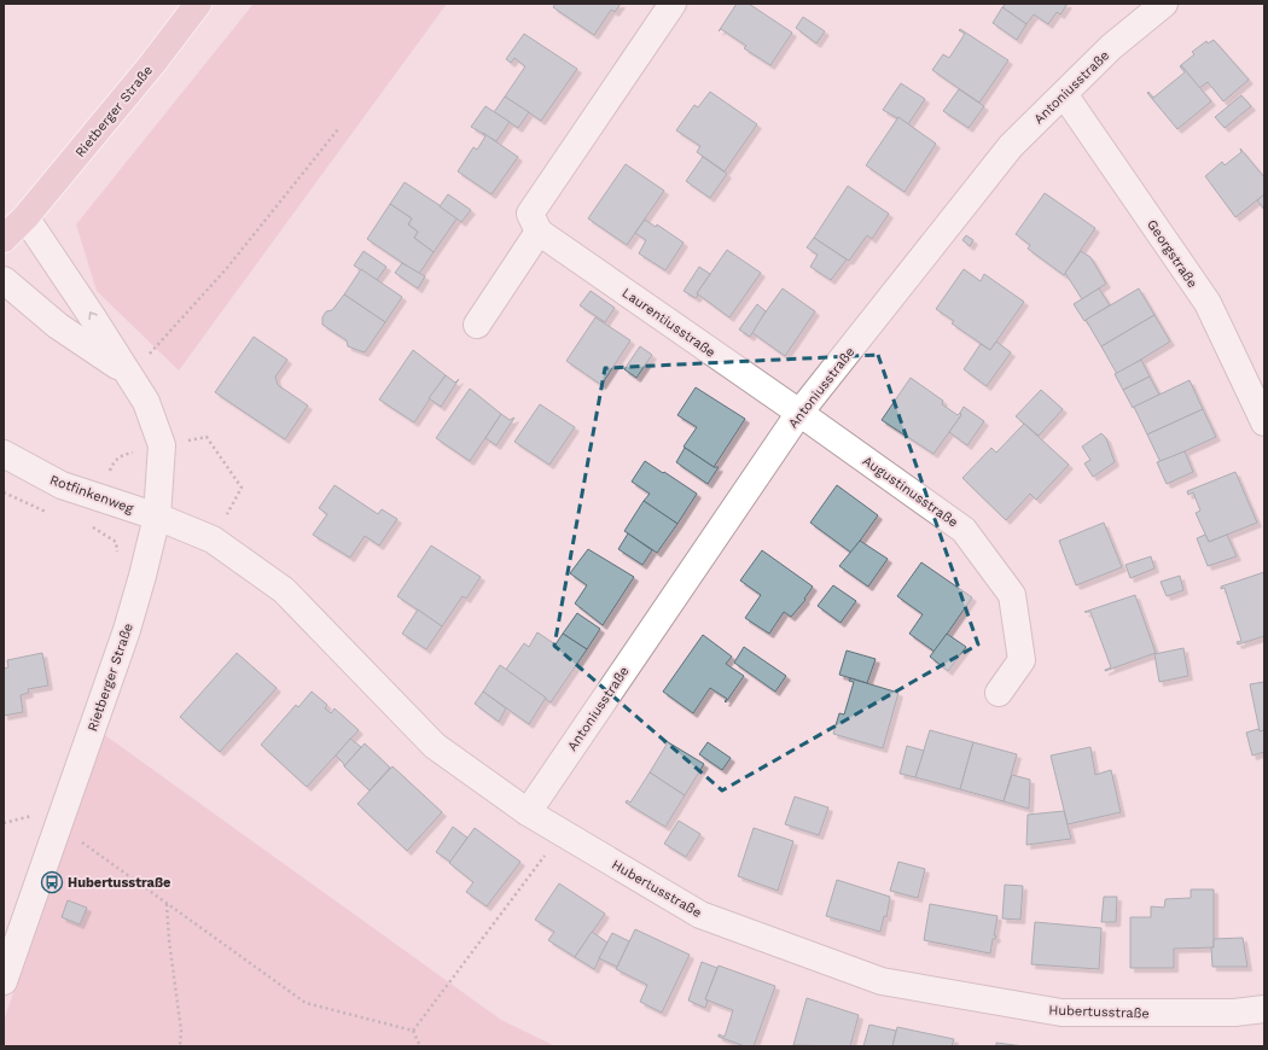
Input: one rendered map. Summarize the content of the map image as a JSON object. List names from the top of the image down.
{
  "streets": {
    "main road": ["Rietberger Straße"],
    "street": [
      "Antoniusstraße",
      "Georgstraße",
      "Laurentiusstraße",
      "Augustinusstraße",
      "Rotfinkenweg",
      "Hubertusstraße"
    ]
  },
  "crossings": [
    ["Antoniusstraße", "Georgstraße"],
    ["Antoniusstraße", "Laurentiusstraße"],
    ["Antoniusstraße", "Augustinusstraße"],
    ["Antoniusstraße", "Hubertusstraße"],
    ["Rietberger Straße", "Rotfinkenweg"],
    ["Rietberger Straße", "Hubertusstraße"],
    ["Laurentiusstraße", "Augustinusstraße"],
    ["Rotfinkenweg", "Hubertusstraße"]
  ],
  "places": {
    "bus stop": ["Hubertusstraße"]
  }
}
